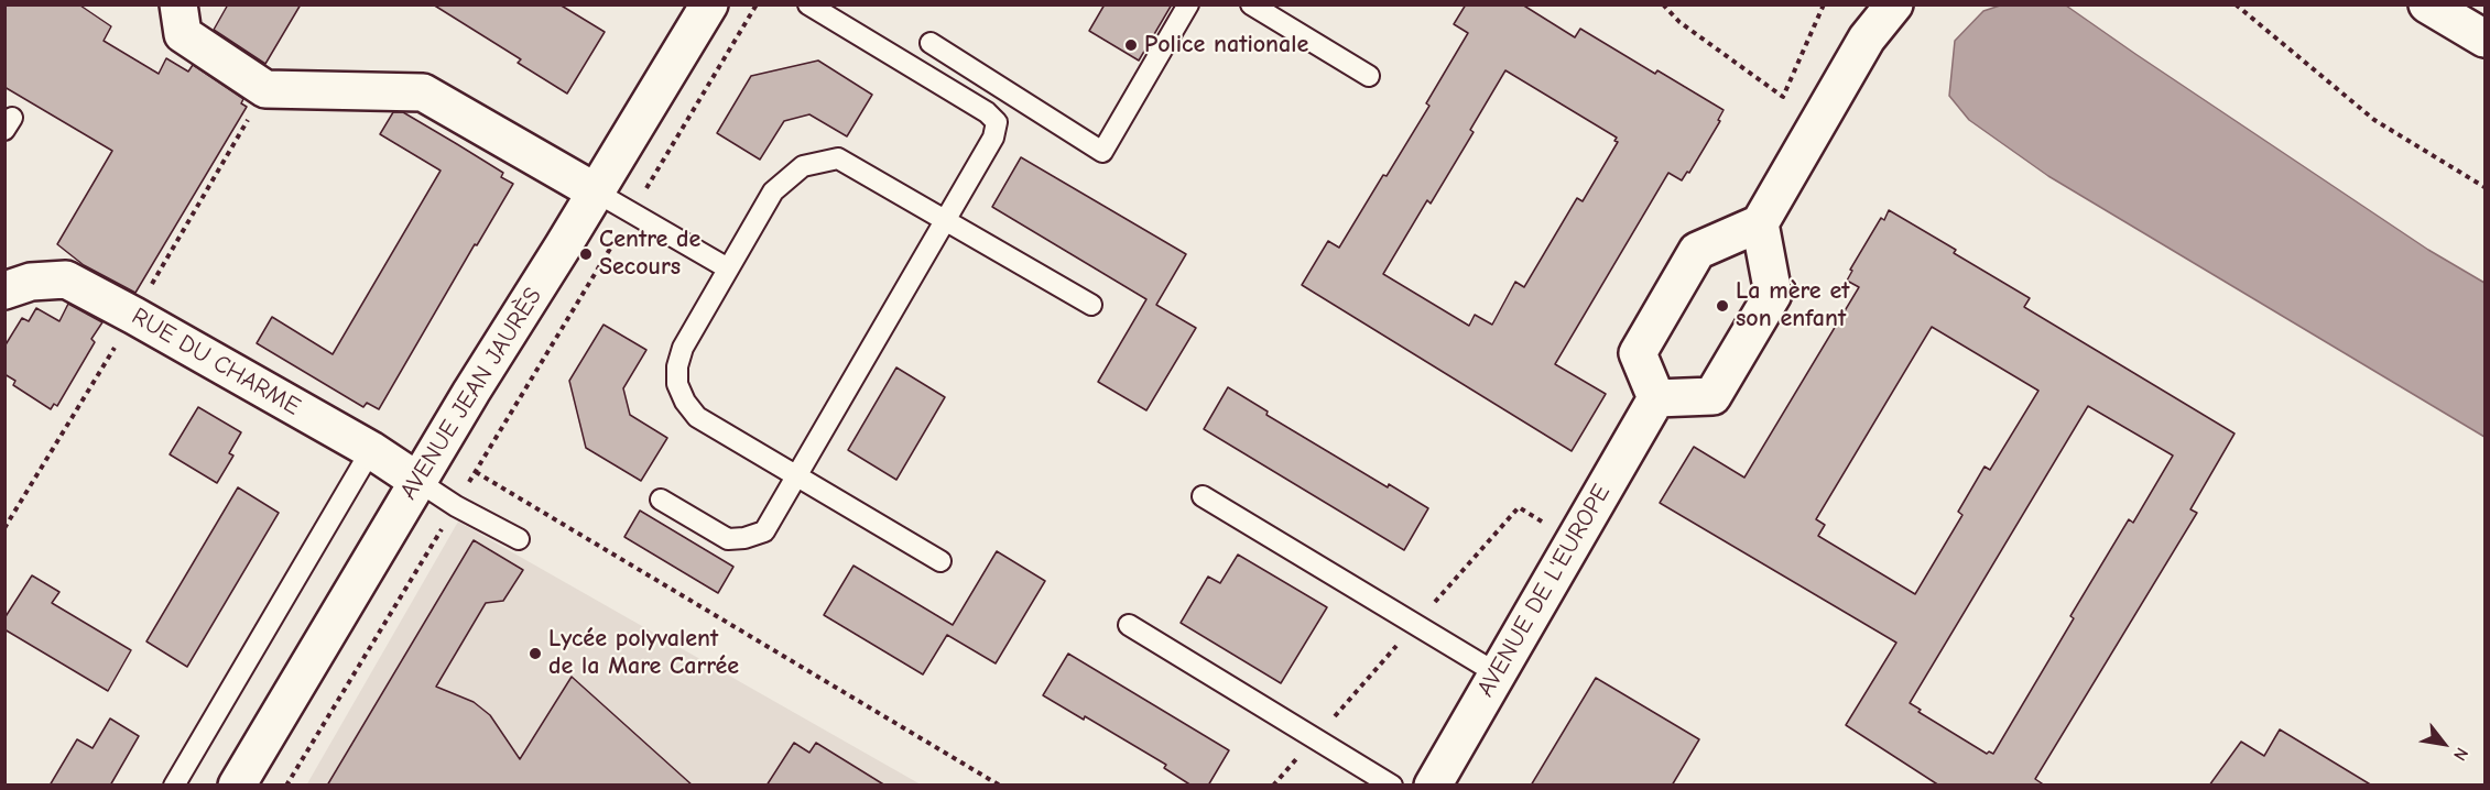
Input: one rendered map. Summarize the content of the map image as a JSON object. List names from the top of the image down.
{
  "streets": {
    "street": ["RUE DU CHARME", "AVENUE JEAN JAURÈS", "AVENUE DE L'EUROPE"]
  },
  "crossings": [
    ["RUE DU CHARME", "AVENUE JEAN JAURÈS"]
  ],
  "places": [
    "Police nationale",
    "Centre de Secours",
    "La mère et son enfant",
    "Lycée polyvalent de la Mare Carrée"
  ],
  "north": "bottom right"
}
